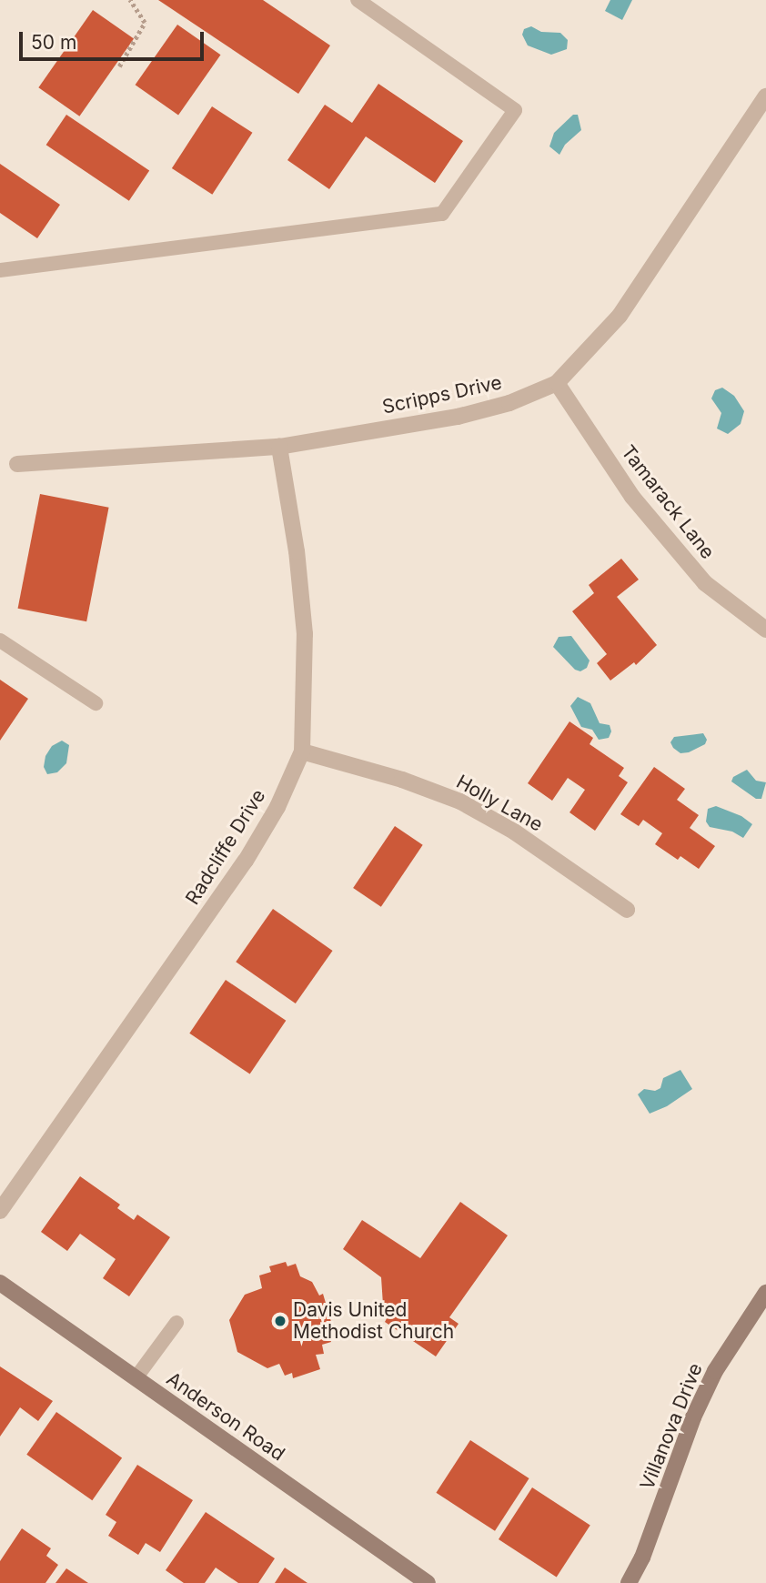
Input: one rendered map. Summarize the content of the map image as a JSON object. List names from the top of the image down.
{
  "streets": {
    "main road": ["Anderson Road", "Villanova Drive"],
    "street": [
      "Scripps Drive",
      "Tamarack Lane",
      "Holly Lane",
      "Radcliffe Drive"
    ]
  },
  "crossings": [
    ["Scripps Drive", "Tamarack Lane"],
    ["Scripps Drive", "Radcliffe Drive"],
    ["Holly Lane", "Radcliffe Drive"]
  ],
  "places": ["Davis United Methodist Church"],
  "scale_bar": "50 m"
}
